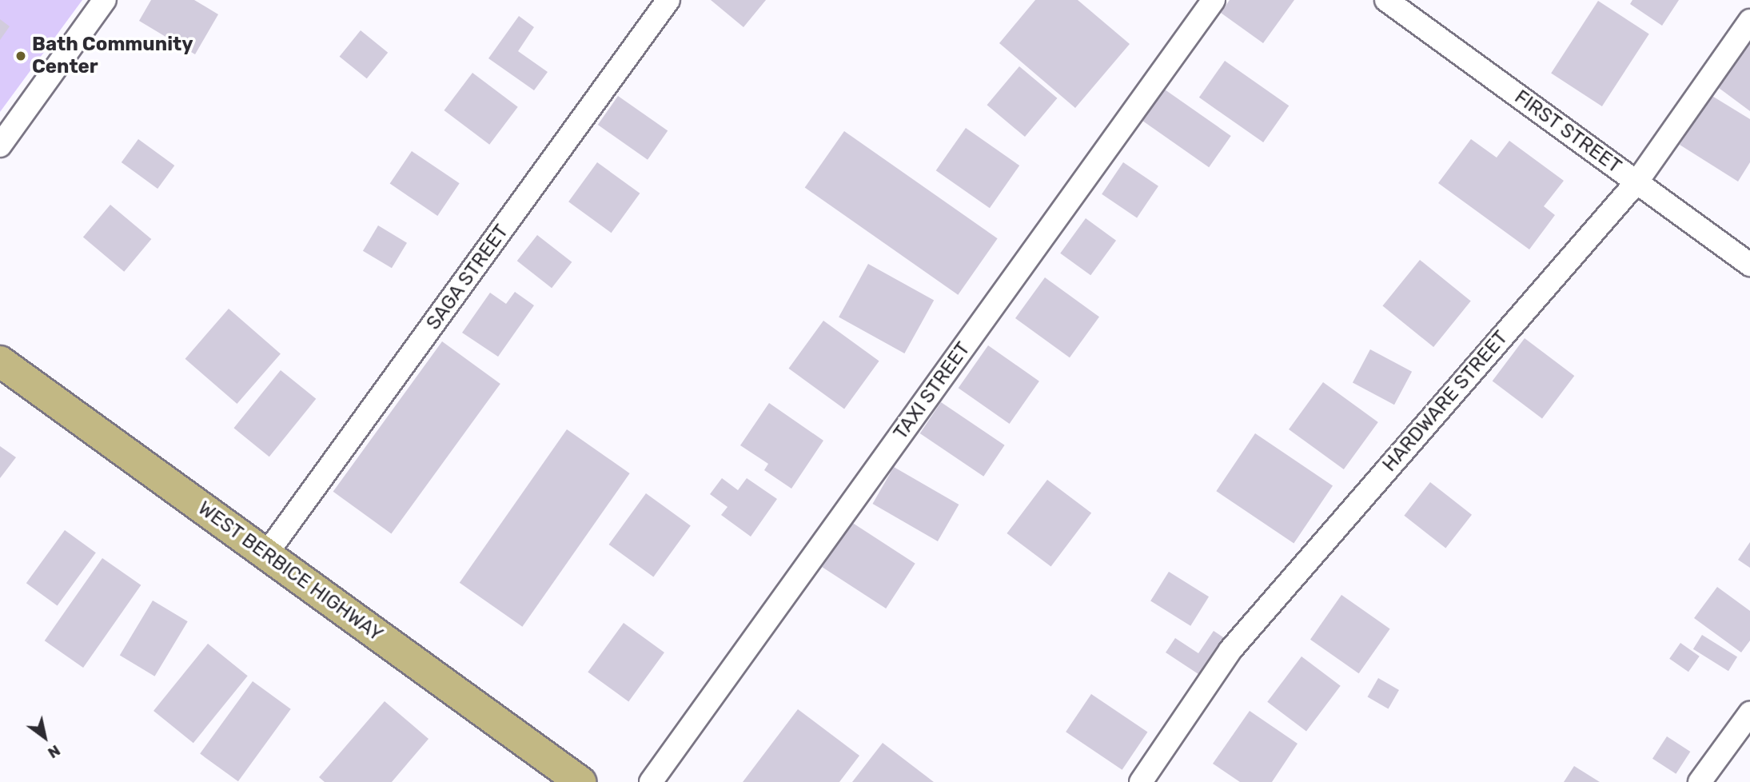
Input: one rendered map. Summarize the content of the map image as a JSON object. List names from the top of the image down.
{
  "streets": {
    "main road": ["WEST BERBICE HIGHWAY"],
    "street": [
      "FIRST STREET",
      "SAGA STREET",
      "TAXI STREET",
      "HARDWARE STREET"
    ]
  },
  "crossings": [
    ["FIRST STREET", "HARDWARE STREET"],
    ["SAGA STREET", "WEST BERBICE HIGHWAY"]
  ],
  "places": ["Bath Community Center"],
  "north": "bottom right"
}
